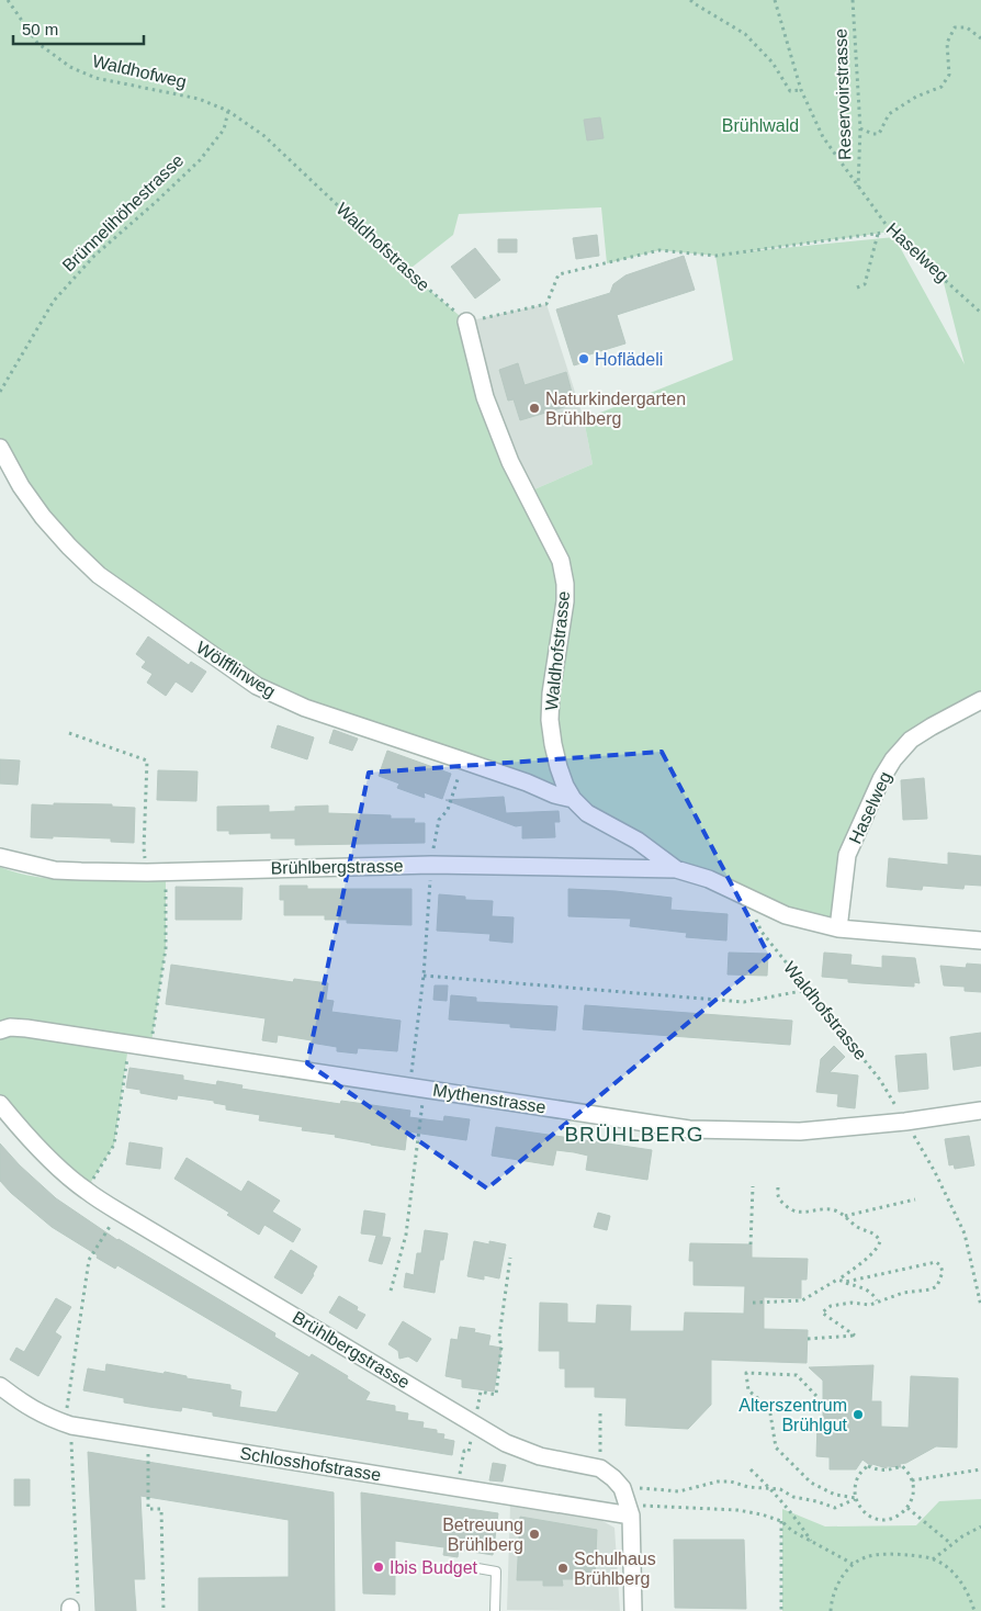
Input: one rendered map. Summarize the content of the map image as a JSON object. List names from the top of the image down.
{
  "streets": {
    "street": [
      "Waldhofstrasse",
      "Haselweg",
      "Wölfflinweg",
      "Brühlbergstrasse",
      "Mythenstrasse",
      "Schlosshofstrasse"
    ],
    "path": ["Waldhofweg", "Reservoirstrasse", "Brünnelihöhestrasse"]
  },
  "crossings": [
    ["Waldhofweg", "Brünnelihöhestrasse"],
    ["Waldhofweg", "Waldhofstrasse"],
    ["Reservoirstrasse", "Haselweg"],
    ["Brünnelihöhestrasse", "Waldhofstrasse"],
    ["Waldhofstrasse", "Wölfflinweg"],
    ["Waldhofstrasse", "Brühlbergstrasse"],
    ["Waldhofstrasse", "Mythenstrasse"],
    ["Brühlbergstrasse", "Schlosshofstrasse"]
  ],
  "districts": ["BRÜHLBERG"],
  "parks": ["Brühlwald"],
  "places": [
    "Hoflädeli",
    "Naturkindergarten Brühlberg",
    "Alterszentrum Brühlgut",
    "Betreuung Brühlberg",
    "Ibis Budget",
    "Schulhaus Brühlberg"
  ],
  "scale_bar": "50 m"
}
